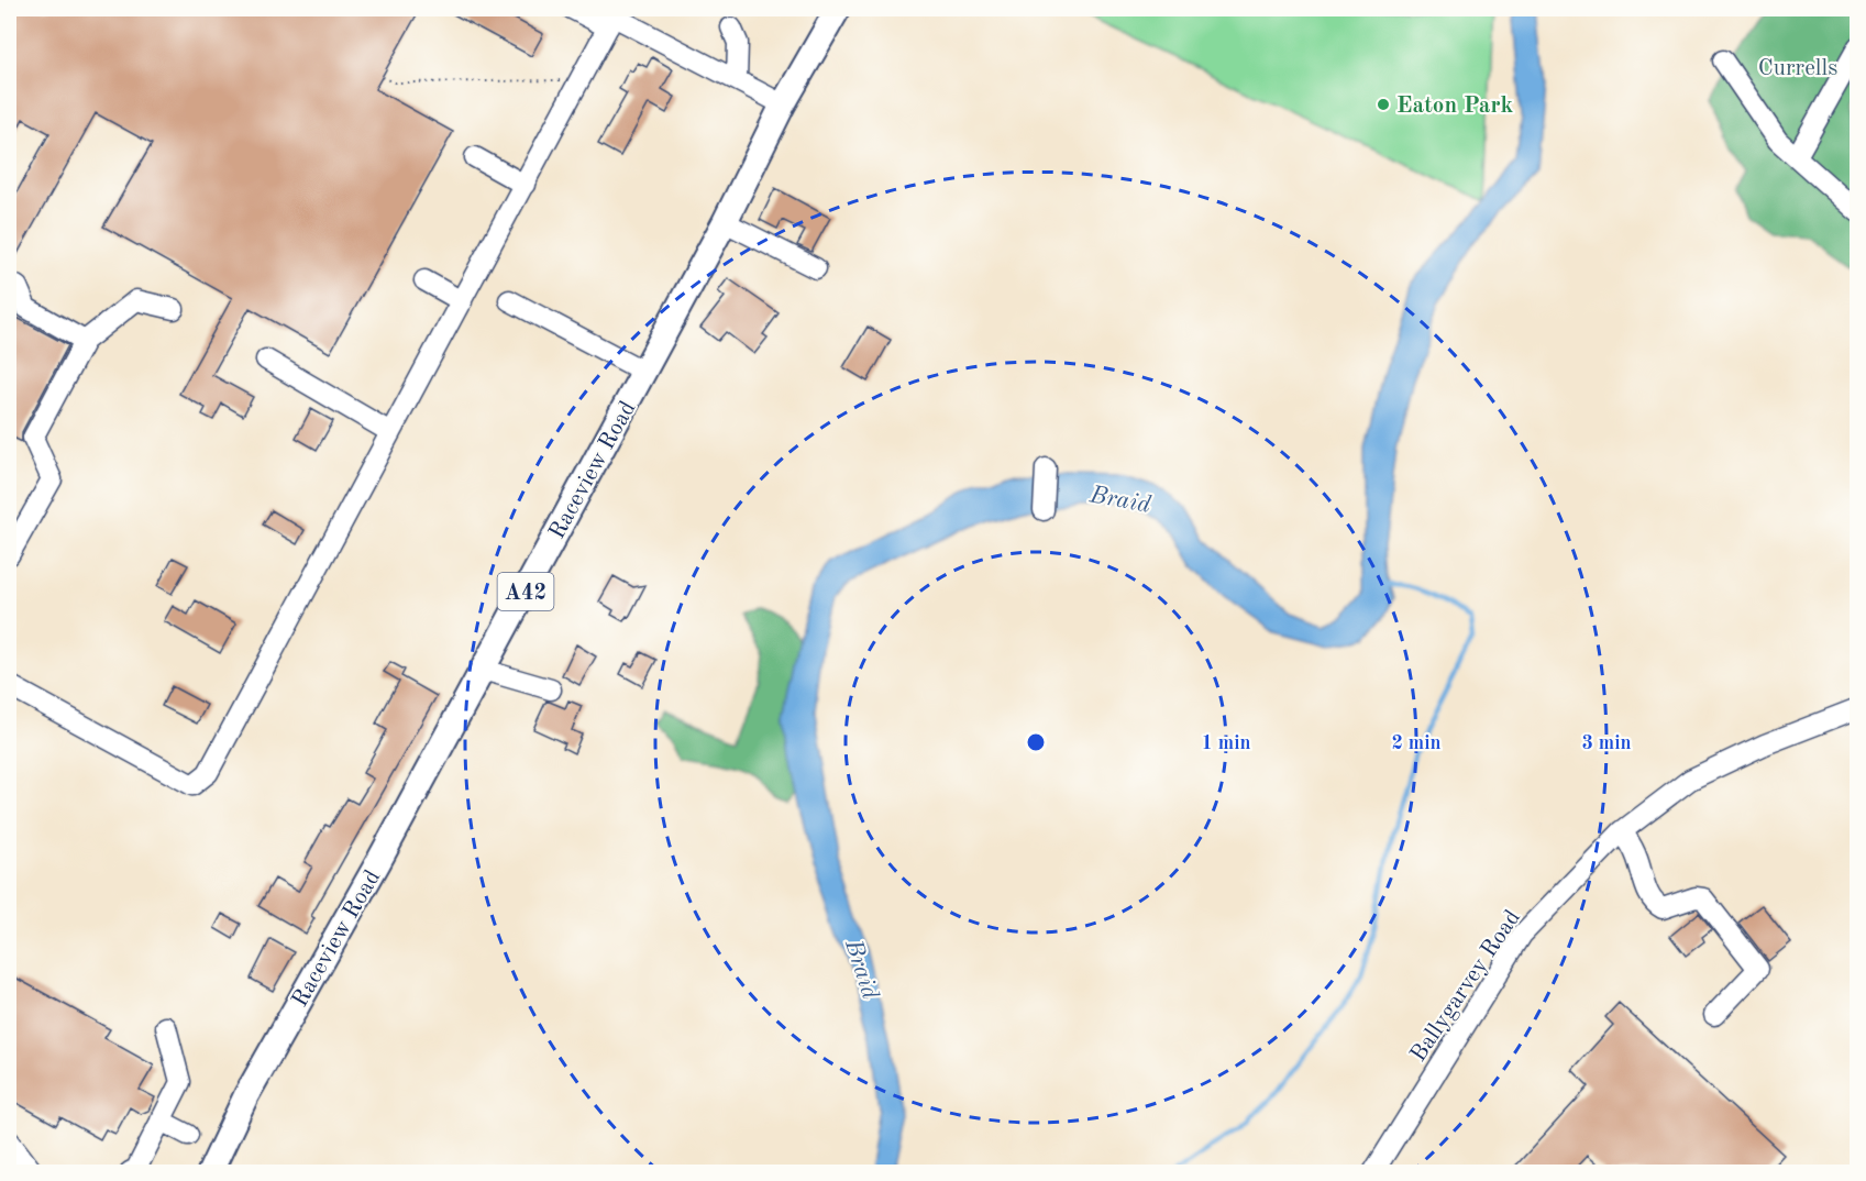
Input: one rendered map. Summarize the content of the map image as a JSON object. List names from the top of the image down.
{
  "streets": {
    "main road": ["Raceview Road", "A42"],
    "street": ["Ballygarvey Road"]
  },
  "water": ["Braid"],
  "parks": ["Currells"],
  "places": ["Eaton Park"],
  "rings": ["1 min", "2 min", "3 min"]
}
